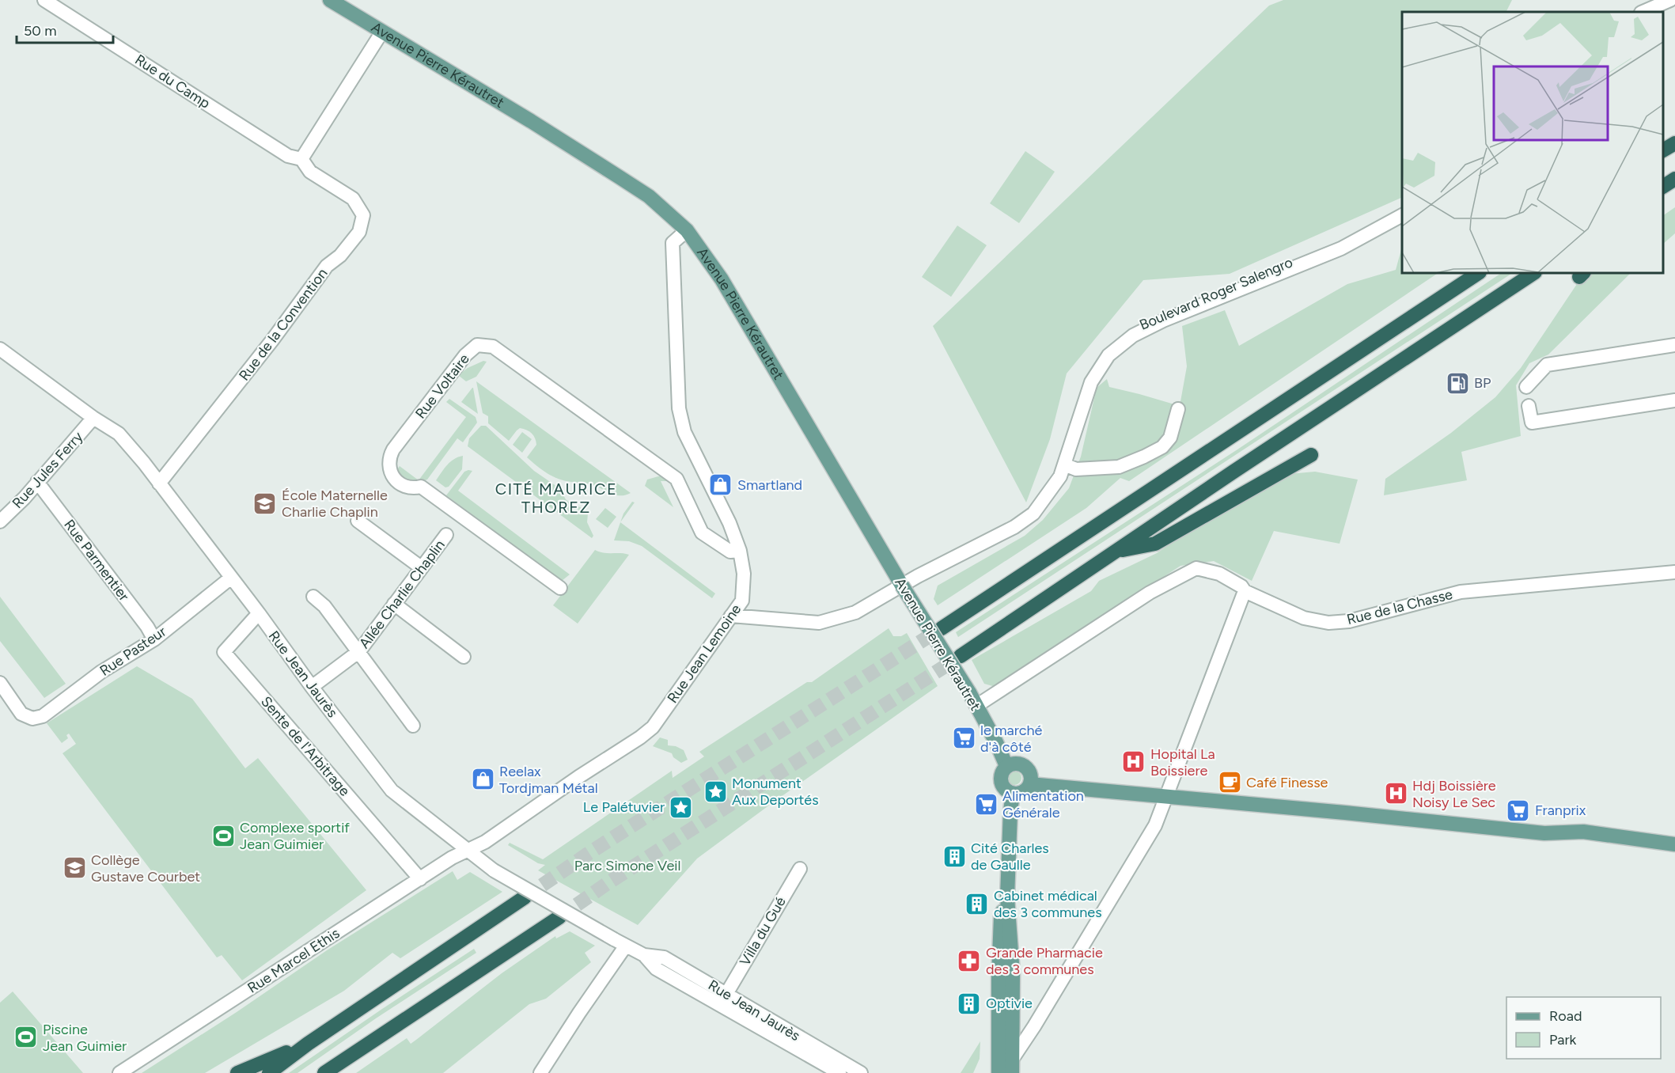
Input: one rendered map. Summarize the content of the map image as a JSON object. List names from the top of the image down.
{
  "streets": {
    "main road": ["Avenue Pierre Kérautret"],
    "street": [
      "Rue du Camp",
      "Boulevard Roger Salengro",
      "Rue de la Convention",
      "Rue Voltaire",
      "Rue Jules Ferry",
      "Rue Parmentier",
      "Allée Charlie Chaplin",
      "Rue de la Chasse",
      "Rue Pasteur",
      "Rue Jean Lemoine",
      "Rue Jean Jaurès",
      "Sente de l'Arbitrage",
      "Villa du Gué",
      "Rue Marcel Ethis"
    ]
  },
  "crossings": [
    ["Avenue Pierre Kérautret", "Boulevard Roger Salengro"],
    ["Avenue Pierre Kérautret", "Rue de la Chasse"],
    ["Avenue Pierre Kérautret", "Rue Jean Lemoine"],
    ["Rue du Camp", "Rue de la Convention"],
    ["Boulevard Roger Salengro", "Rue Jean Lemoine"],
    ["Rue de la Convention", "Rue Jean Jaurès"],
    ["Rue Voltaire", "Rue Jean Lemoine"],
    ["Rue Jules Ferry", "Rue Parmentier"],
    ["Rue Jules Ferry", "Rue Jean Jaurès"],
    ["Rue Parmentier", "Rue Pasteur"],
    ["Allée Charlie Chaplin", "Rue Jean Jaurès"],
    ["Rue Pasteur", "Rue Jean Jaurès"],
    ["Rue Jean Lemoine", "Rue Jean Jaurès"],
    ["Rue Jean Lemoine", "Rue Marcel Ethis"],
    ["Rue Jean Jaurès", "Sente de l'Arbitrage"],
    ["Rue Jean Jaurès", "Villa du Gué"],
    ["Rue Jean Jaurès", "Rue Marcel Ethis"],
    ["Sente de l'Arbitrage", "Rue Marcel Ethis"]
  ],
  "districts": ["CITÉ MAURICE THOREZ"],
  "parks": ["Parc Simone Veil"],
  "places": {
    "fuel station": ["BP"],
    "shop": ["Smartland", "Reelax Tordjman Métal"],
    "school or university": ["École Maternelle Charlie Chaplin", "Collège Gustave Courbet"],
    "supermarket": ["le marché d'à côté", "Alimentation Générale", "Franprix"],
    "hospital": ["Hopital La Boissiere", "Hdj Boissière Noisy Le Sec"],
    "cafe": ["Café Finesse"],
    "place": ["Monument Aux Deportés", "Le Palétuvier"],
    "sports": ["Complexe sportif Jean Guimier", "Piscine Jean Guimier"],
    "building": ["Cité Charles de Gaulle", "Cabinet médical des 3 communes", "Optivie"],
    "pharmacy": ["Grande Pharmacie des 3 communes"]
  },
  "legend": ["Road", "Park"],
  "scale_bar": "50 m"
}
